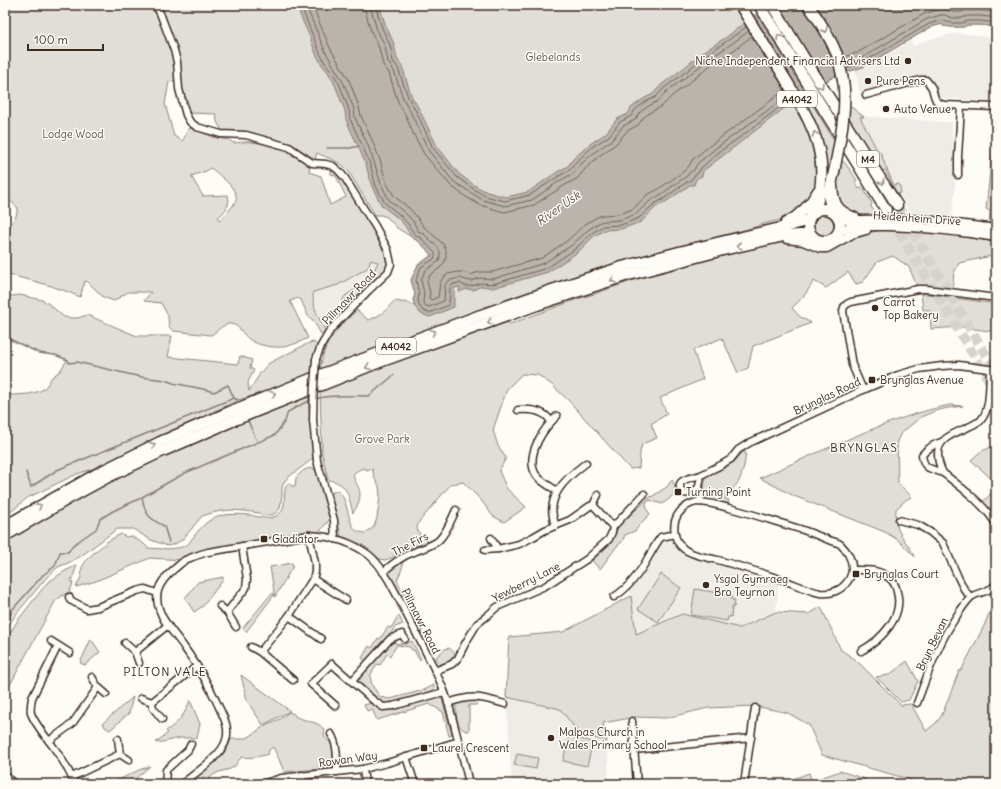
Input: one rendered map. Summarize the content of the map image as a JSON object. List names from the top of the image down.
{
  "streets": {
    "highway": ["A4042", "M4"],
    "main road": ["Heidenheim Drive"],
    "street": [
      "Pillmawr Road",
      "Brynglas Road",
      "The Firs",
      "Yewberry Lane",
      "Bryn Bevan",
      "Rowan Way"
    ]
  },
  "crossings": [
    ["A4042", "Heidenheim Drive"],
    ["Pillmawr Road", "The Firs"],
    ["Pillmawr Road", "Yewberry Lane"],
    ["Pillmawr Road", "Rowan Way"]
  ],
  "districts": ["BRYNGLAS", "PILTON VALE"],
  "water": ["River Usk"],
  "parks": ["Glebelands", "Lodge Wood", "Grove Park"],
  "places": {
    "other": [
      "Niche Independent Financial Advisers Ltd",
      "Pure Pens",
      "Auto Venue",
      "Carrot Top Bakery",
      "Ysgol Gymraeg Bro Teyrnon",
      "Malpas Church in Wales Primary School"
    ],
    "transit": [
      "Brynglas Avenue",
      "Turning Point",
      "Gladiator",
      "Brynglas Court",
      "Laurel Crescent"
    ]
  },
  "scale_bar": "100 m"
}
